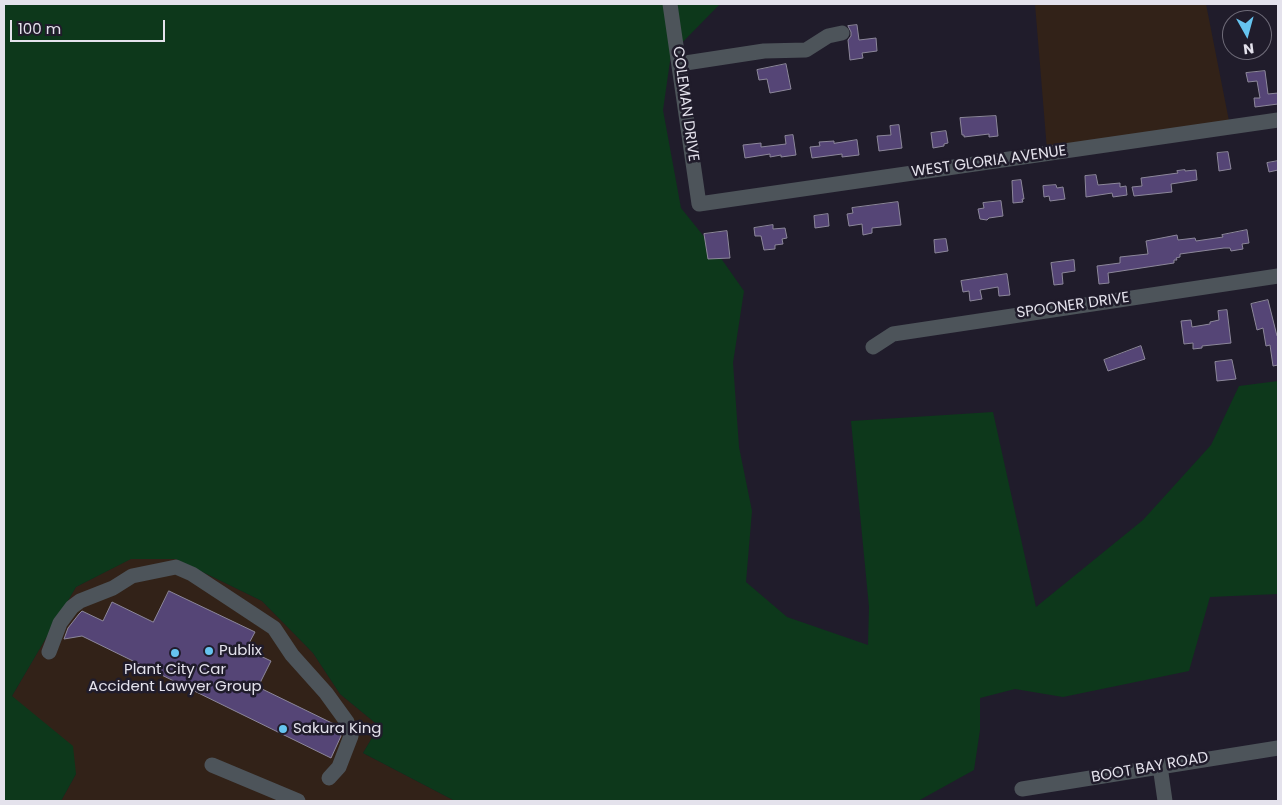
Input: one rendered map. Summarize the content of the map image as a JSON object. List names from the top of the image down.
{
  "streets": {
    "street": [
      "COLEMAN DRIVE",
      "WEST GLORIA AVENUE",
      "SPOONER DRIVE",
      "BOOT BAY ROAD"
    ]
  },
  "crossings": [
    ["COLEMAN DRIVE", "WEST GLORIA AVENUE"]
  ],
  "places": ["Publix", "Plant City Car Accident Lawyer Group", "Sakura King"],
  "scale_bar": "100 m",
  "north": "bottom"
}
